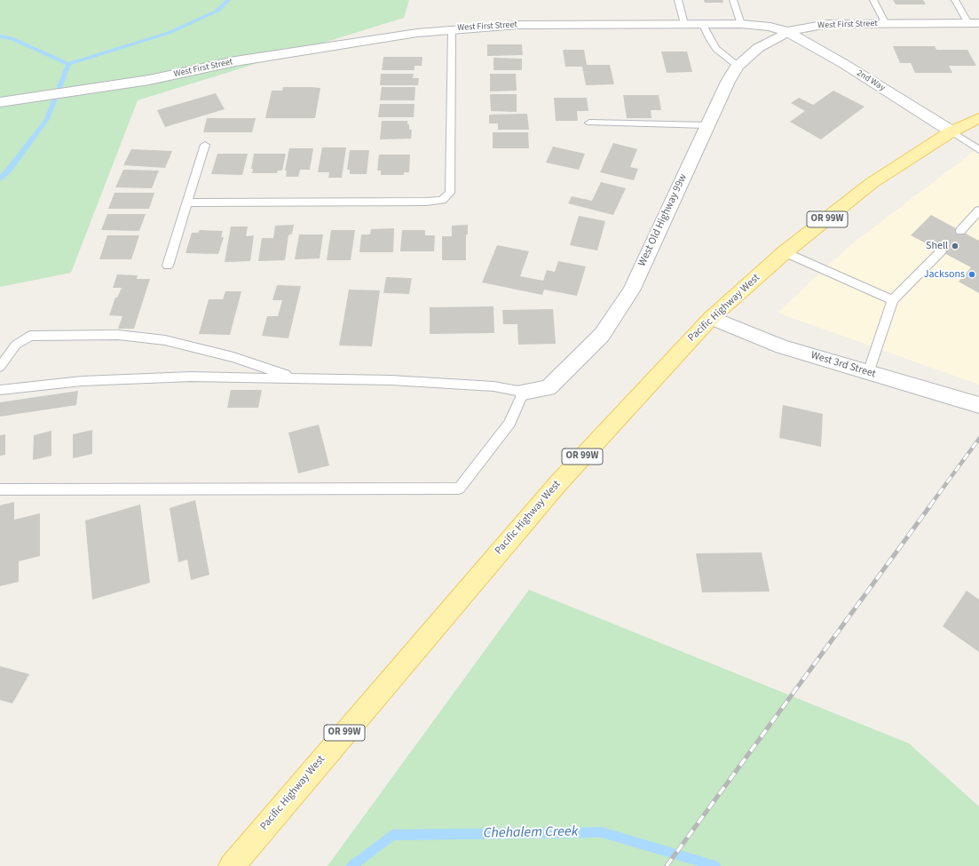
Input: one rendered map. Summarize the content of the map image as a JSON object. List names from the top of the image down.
{
  "streets": {
    "main road": ["OR 99W", "Pacific Highway West"],
    "street": [
      "West First Street",
      "2nd Way",
      "West Old Highway 99w",
      "West 3rd Street"
    ]
  },
  "crossings": [
    ["West First Street", "2nd Way"],
    ["West First Street", "West Old Highway 99w"],
    ["2nd Way", "West Old Highway 99w"],
    ["2nd Way", "Pacific Highway West"],
    ["Pacific Highway West", "West 3rd Street"]
  ],
  "water": ["Chehalem Creek"],
  "places": ["Shell", "Jacksons"]
}
